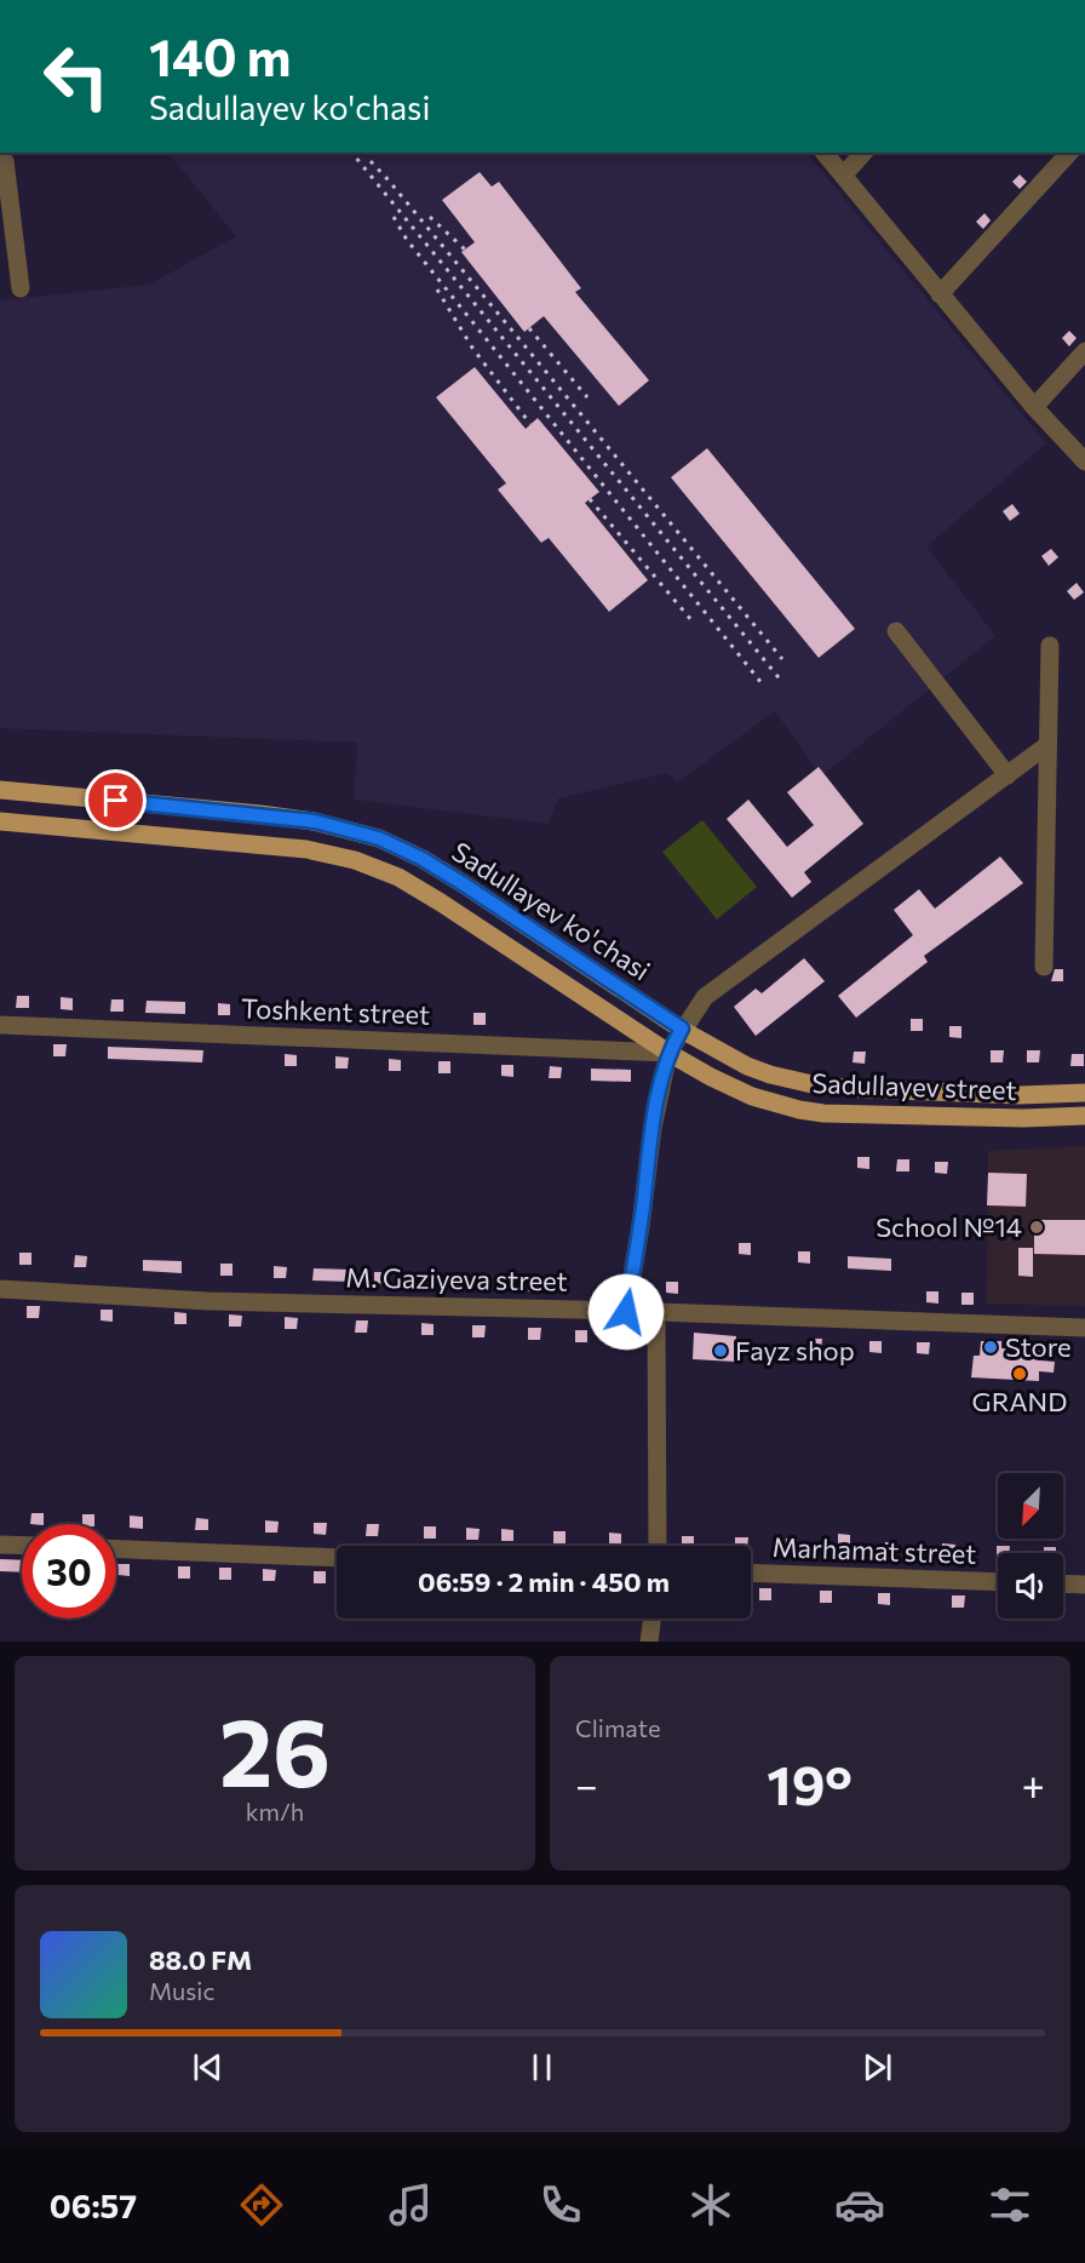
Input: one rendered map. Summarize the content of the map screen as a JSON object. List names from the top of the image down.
{
  "streets": {
    "main road": ["Sadullayev ko'chasi", "Sadullayev street"],
    "street": ["Toshkent street", "M. Gaziyeva street", "Marhamat street"]
  },
  "crossings": [
    ["Toshkent street", "Sadullayev street"]
  ],
  "places": [
    "School №14",
    "Store",
    "Fayz shop",
    "GRAND"
  ],
  "north": "bottom left",
  "page": {
    "turn": ["140 m", "Sadullayev ko'chasi"],
    "limit": "30",
    "trip": "06:59 · 2 min · 450 m",
    "tile": [
      ["26", "km/h"],
      "Climate"
    ],
    "heat": ["−", "19°", "+"],
    "song": ["88.0 FM", "Music"],
    "tabs": "06:57"
  }
}
